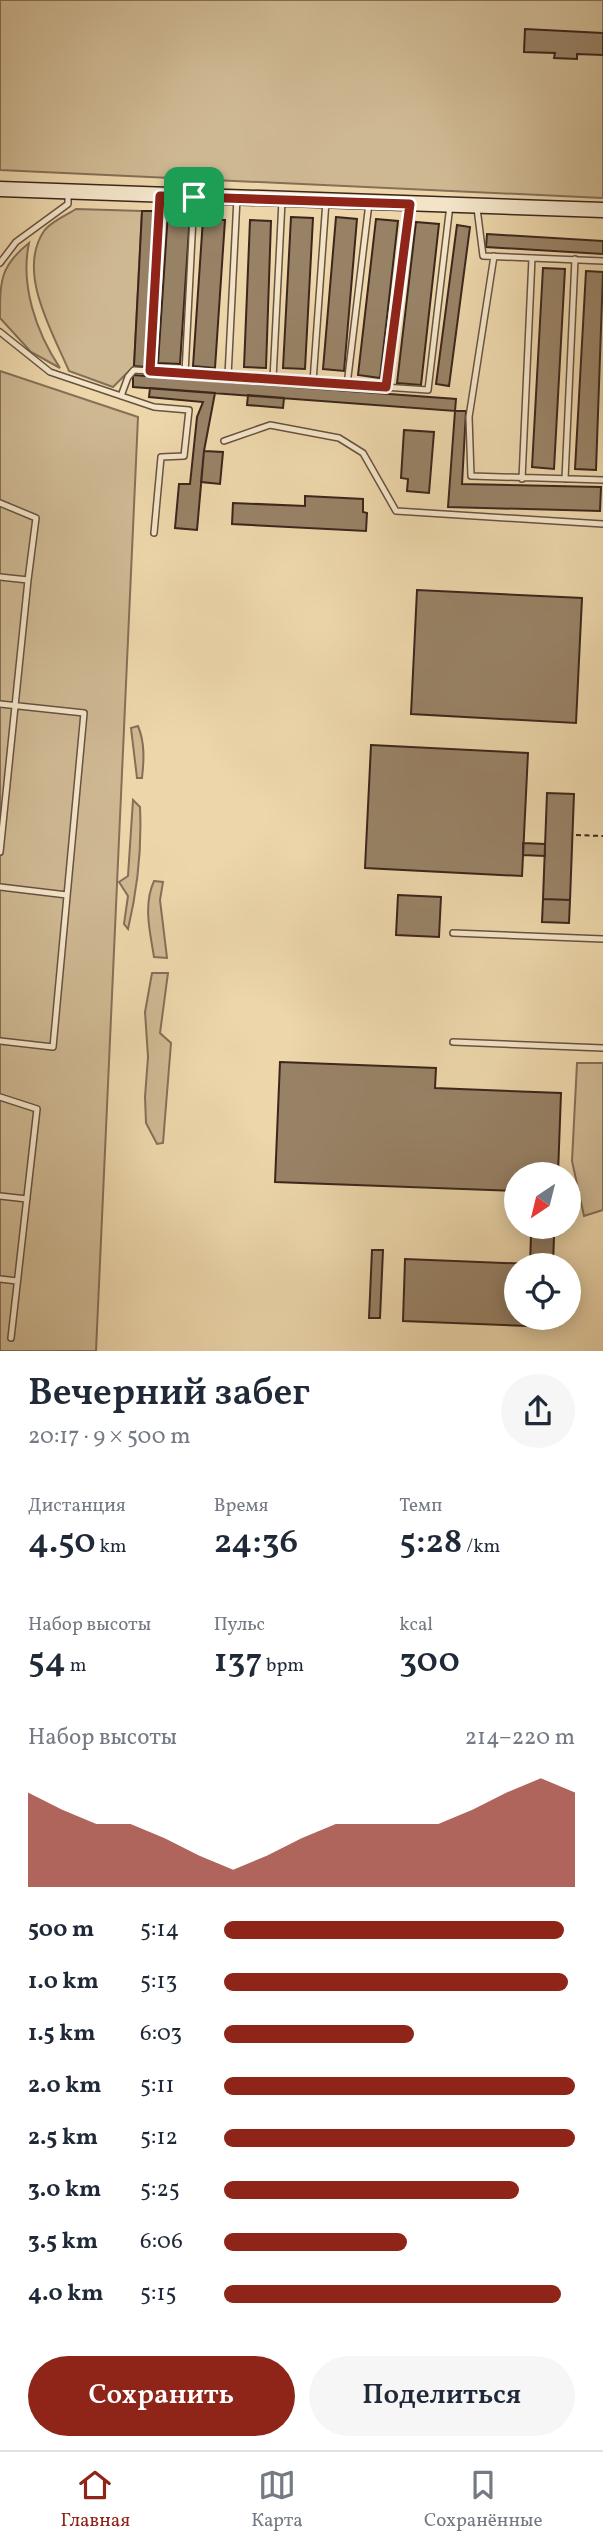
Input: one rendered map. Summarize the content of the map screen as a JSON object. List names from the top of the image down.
{
  "north": "bottom left",
  "page": {
    "heading": ["Вечерний забег", "20:17 · 9 × 500 m"],
    "stats": [
      ["Дистанция", "4.50 km"],
      ["Время", "24:36"],
      ["Темп", "5:28 /km"],
      ["Набор высоты", "54 m"],
      ["Пульс", "137 bpm"],
      ["kcal", "300"]
    ],
    "chart": ["Набор высоты", "214–220 m"],
    "list": [
      {
        "name": "500 m",
        "note": "5:14"
      },
      {
        "name": "1.0 km",
        "note": "5:13"
      },
      {
        "name": "1.5 km",
        "note": "6:03"
      },
      {
        "name": "2.0 km",
        "note": "5:11"
      },
      {
        "name": "2.5 km",
        "note": "5:12"
      },
      {
        "name": "3.0 km",
        "note": "5:25"
      },
      {
        "name": "3.5 km",
        "note": "6:06"
      },
      {
        "name": "4.0 km",
        "note": "5:15"
      }
    ],
    "buttons": ["Сохранить", "Поделиться"],
    "tabs": ["Главная", "Карта", "Сохранённые"]
  }
}
